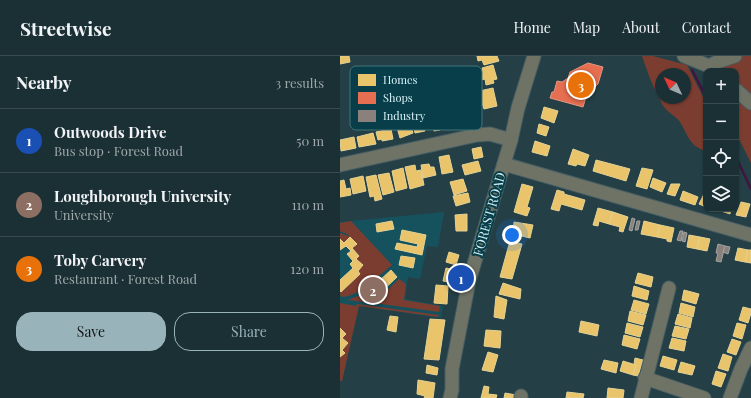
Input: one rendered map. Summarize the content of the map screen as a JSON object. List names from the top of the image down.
{
  "streets": {
    "street": ["FOREST ROAD"]
  },
  "legend": ["Homes", "Shops", "Industry"],
  "north": "top left",
  "page": {
    "header": "Streetwise",
    "nav": [
      "Home",
      "Map",
      "About",
      "Contact"
    ],
    "heading": ["Nearby", "3 results"],
    "map_buttons": ["+", "−"],
    "pins": ["3", "1", "2"],
    "list": [
      {
        "mark": "1",
        "name": "Outwoods Drive",
        "note": "Bus stop · Forest Road",
        "value": "50 m"
      },
      {
        "mark": "2",
        "name": "Loughborough University",
        "note": "University",
        "value": "110 m"
      },
      {
        "mark": "3",
        "name": "Toby Carvery",
        "note": "Restaurant · Forest Road",
        "value": "120 m"
      }
    ],
    "buttons": ["Save", "Share"]
  }
}
